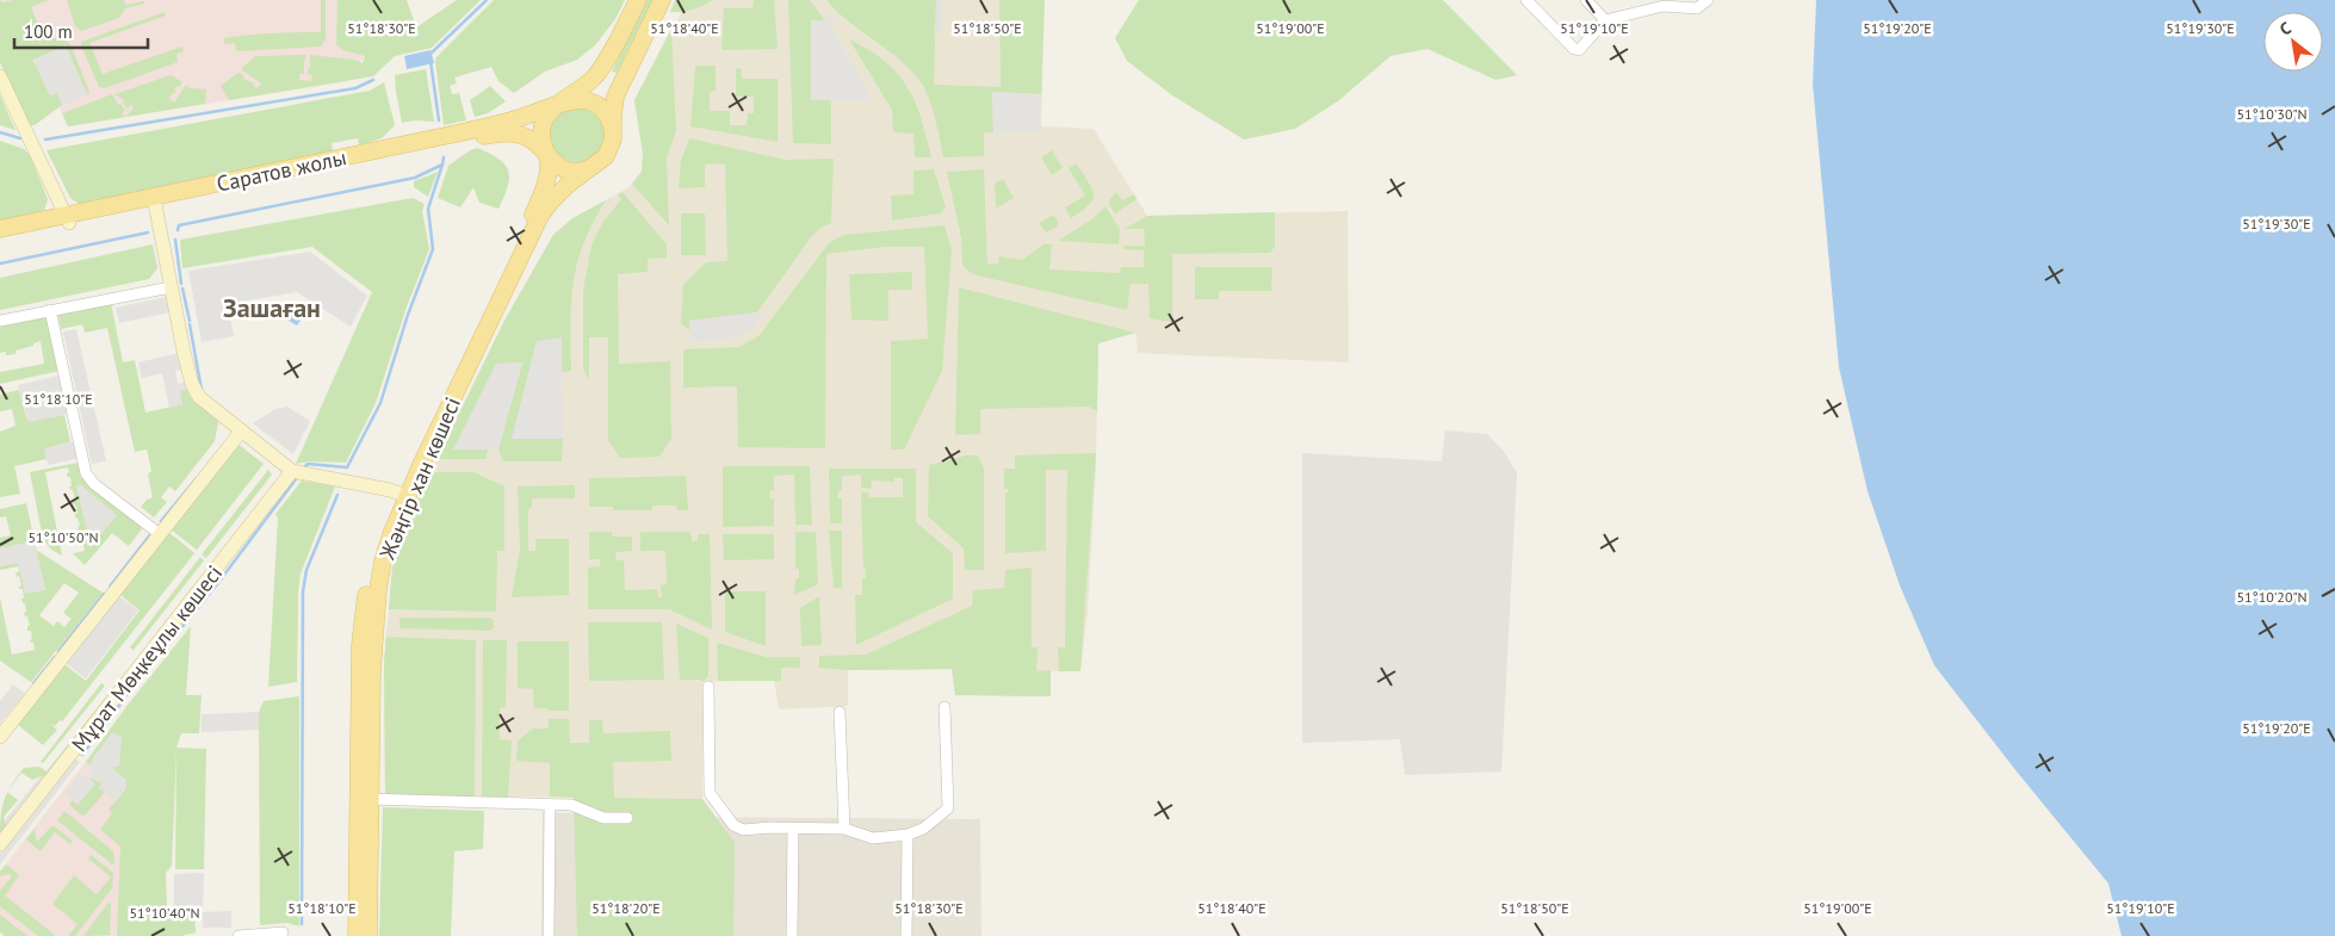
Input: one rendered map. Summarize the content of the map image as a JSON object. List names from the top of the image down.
{
  "streets": {
    "main road": ["Саратов жолы", "Жәңгір хан көшесі", "Мұрат Мөңкеұлы көшесі"]
  },
  "crossings": [
    ["Саратов жолы", "Жәңгір хан көшесі"]
  ],
  "districts": ["Зашаған"],
  "scale_bar": "100 m",
  "north": "top left",
  "coordinates": [
    "51°19'30\"E",
    "51°18'30\"E",
    "51°18'40\"E",
    "51°18'50\"E",
    "51°19'00\"E",
    "51°19'10\"E",
    "51°19'20\"E",
    "51°10'30\"N",
    "51°18'10\"E",
    "51°10'50\"N",
    "51°10'20\"N",
    "51°18'20\"E",
    "51°10'40\"N"
  ]
}
